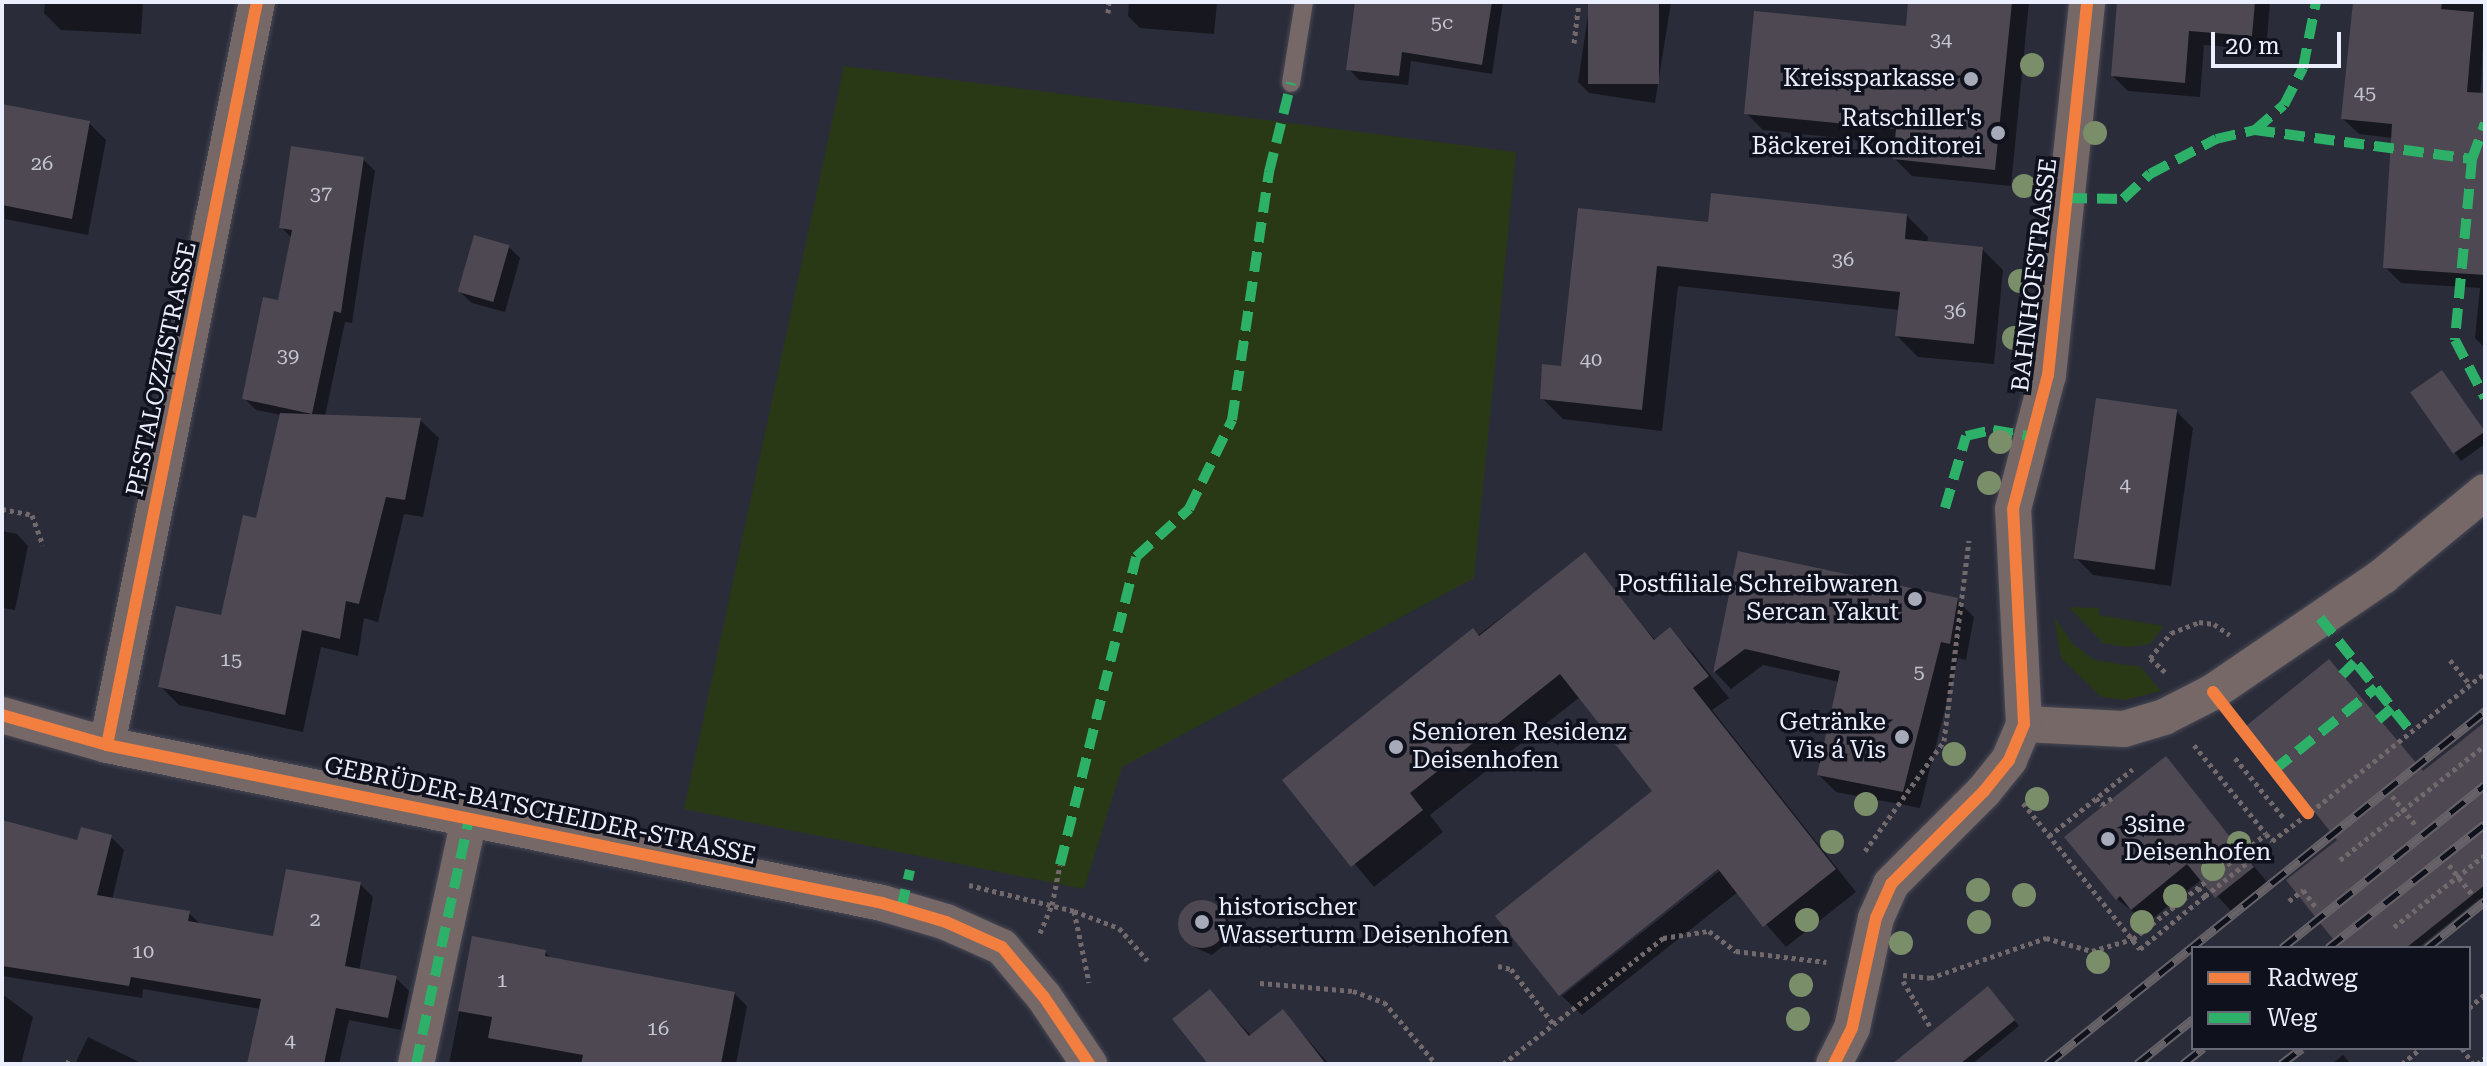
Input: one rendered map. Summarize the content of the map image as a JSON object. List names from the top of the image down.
{
  "streets": {
    "street": ["BAHNHOFSTRASSE", "PESTALOZZISTRASSE", "GEBRÜDER-BATSCHEIDER-STRASSE"]
  },
  "crossings": [
    ["PESTALOZZISTRASSE", "GEBRÜDER-BATSCHEIDER-STRASSE"]
  ],
  "places": [
    "Kreissparkasse",
    "Ratschiller's Bäckerei Konditorei",
    "Postfiliale Schreibwaren Sercan Yakut",
    "Getränke Vis á Vis",
    "Senioren Residenz Deisenhofen",
    "3sine Deisenhofen",
    "historischer Wasserturm Deisenhofen"
  ],
  "house_numbers": [
    "5c",
    "34",
    "45",
    "26",
    "37",
    "36",
    "36",
    "39",
    "40",
    "4",
    "15",
    "5",
    "2",
    "10",
    "1",
    "16",
    "4"
  ],
  "legend": ["Radweg", "Weg"],
  "scale_bar": "20 m"
}
